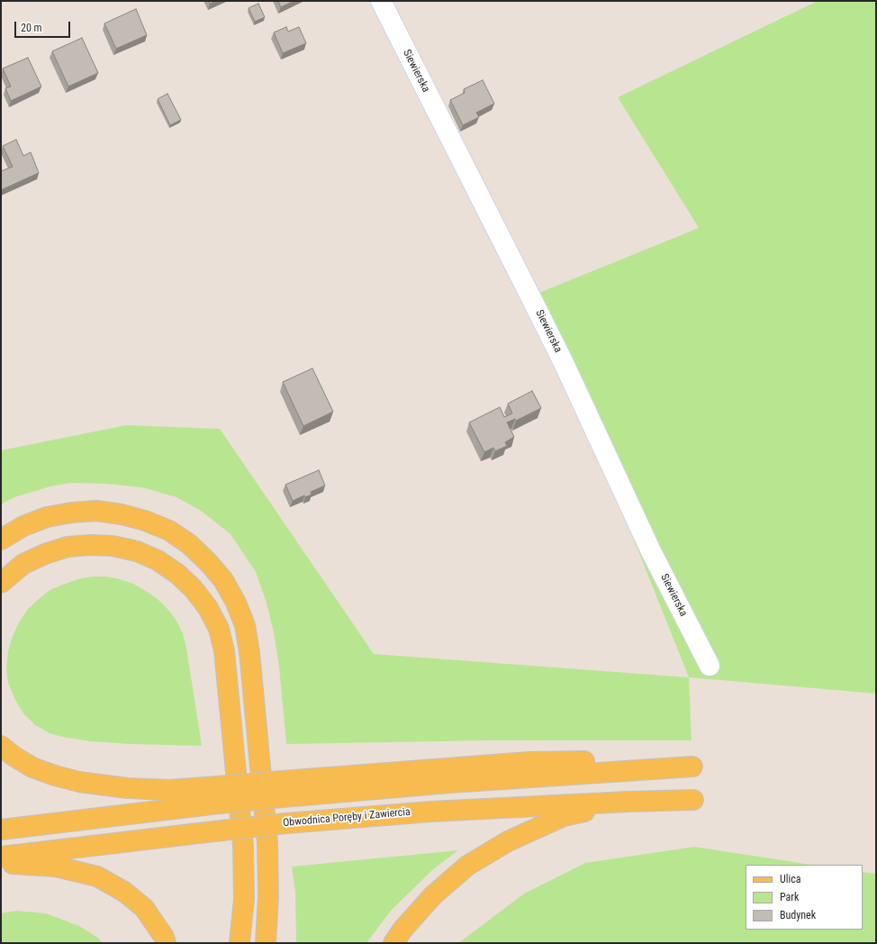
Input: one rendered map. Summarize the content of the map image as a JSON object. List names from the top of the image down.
{
  "streets": {
    "main road": ["Obwodnica Poręby i Zawiercia"],
    "street": ["Siewierska"]
  },
  "legend": ["Ulica", "Park", "Budynek"],
  "scale_bar": "20 m"
}
